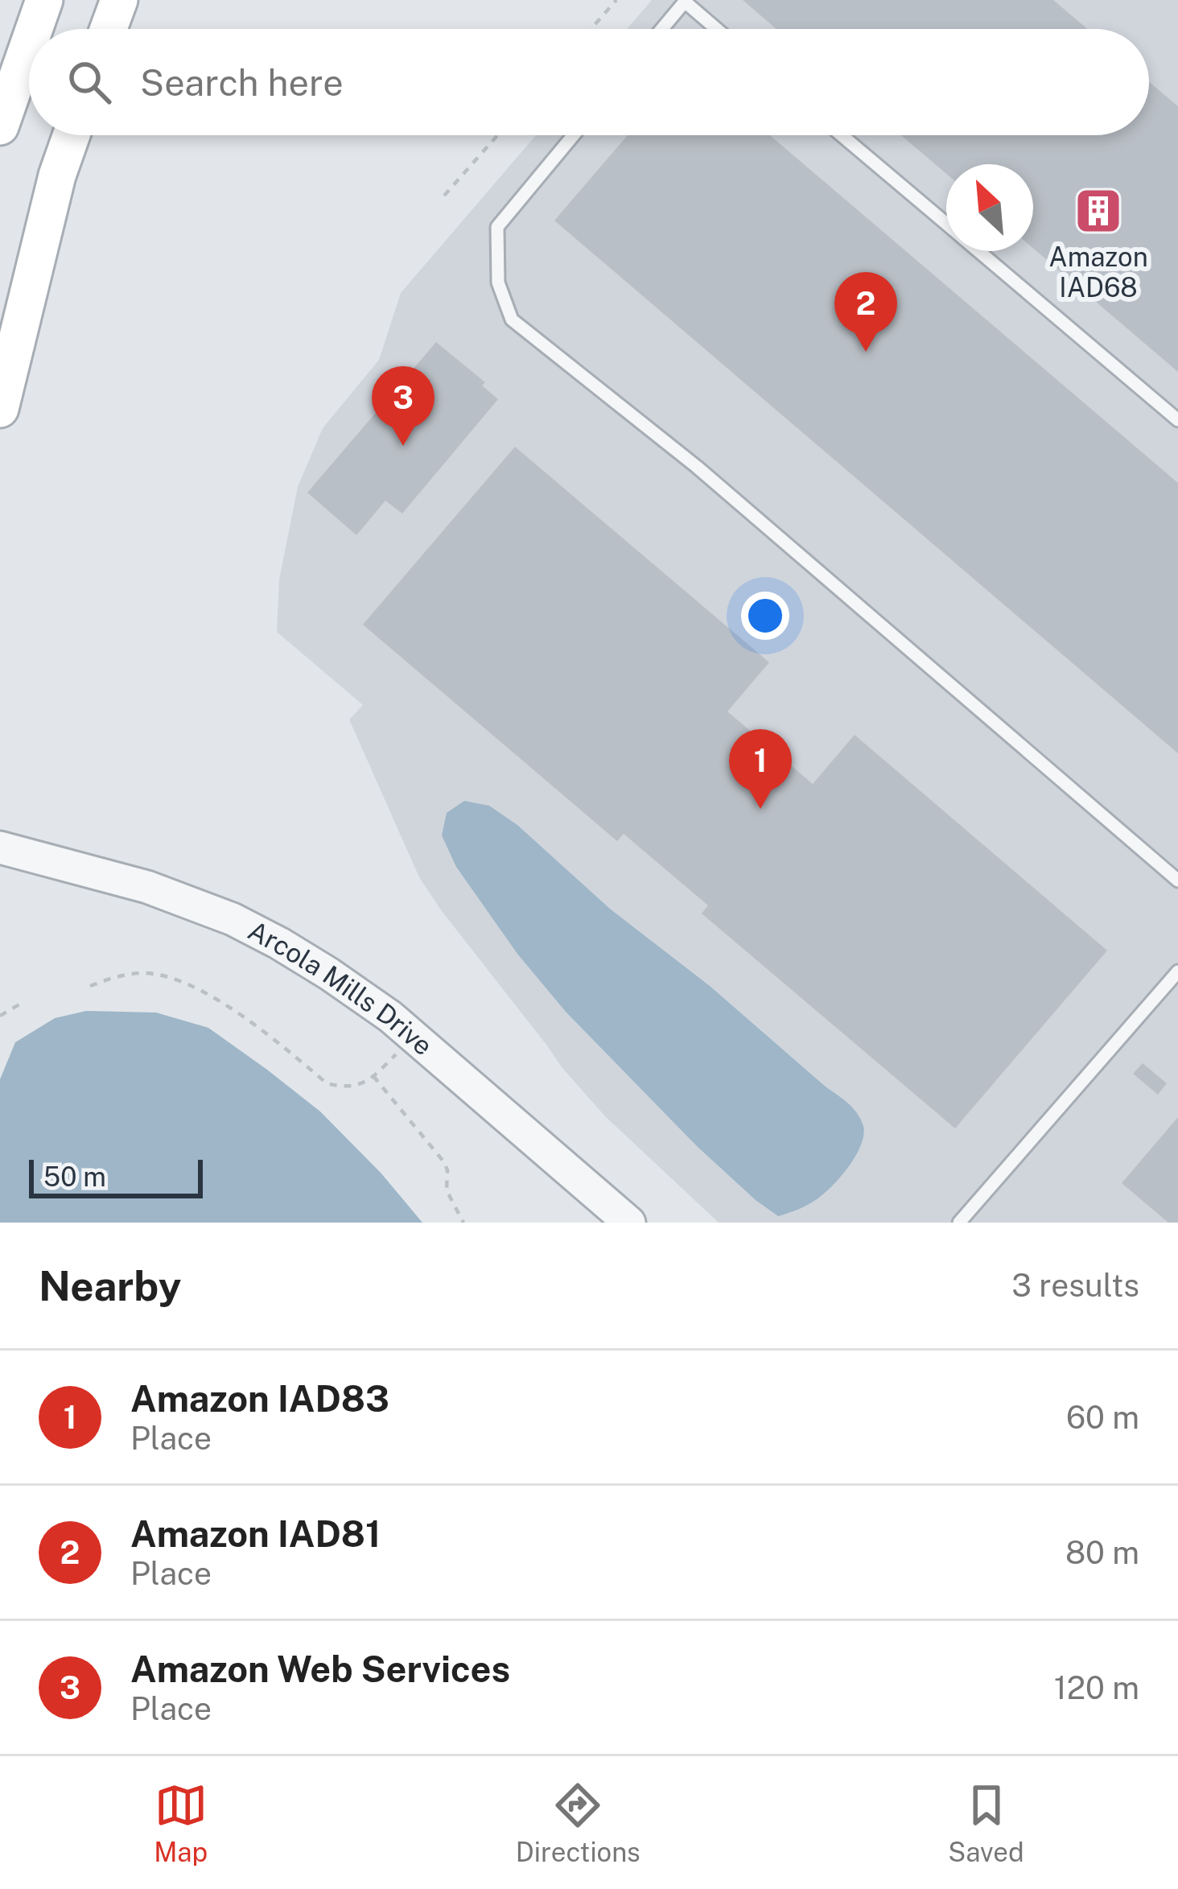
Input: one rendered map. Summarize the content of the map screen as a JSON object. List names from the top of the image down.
{
  "streets": {
    "street": ["Arcola Mills Drive"]
  },
  "places": {
    "building": ["Amazon IAD68"]
  },
  "scale_bar": "50 m",
  "north": "top left",
  "page": {
    "search": "Search here",
    "pins": ["2", "3", "1"],
    "scale": "50 m",
    "heading": ["Nearby", "3 results"],
    "list": [
      {
        "mark": "1",
        "name": "Amazon IAD83",
        "note": "Place",
        "value": "60 m"
      },
      {
        "mark": "2",
        "name": "Amazon IAD81",
        "note": "Place",
        "value": "80 m"
      },
      {
        "mark": "3",
        "name": "Amazon Web Services",
        "note": "Place",
        "value": "120 m"
      }
    ],
    "nav": ["Map", "Directions", "Saved"]
  }
}
